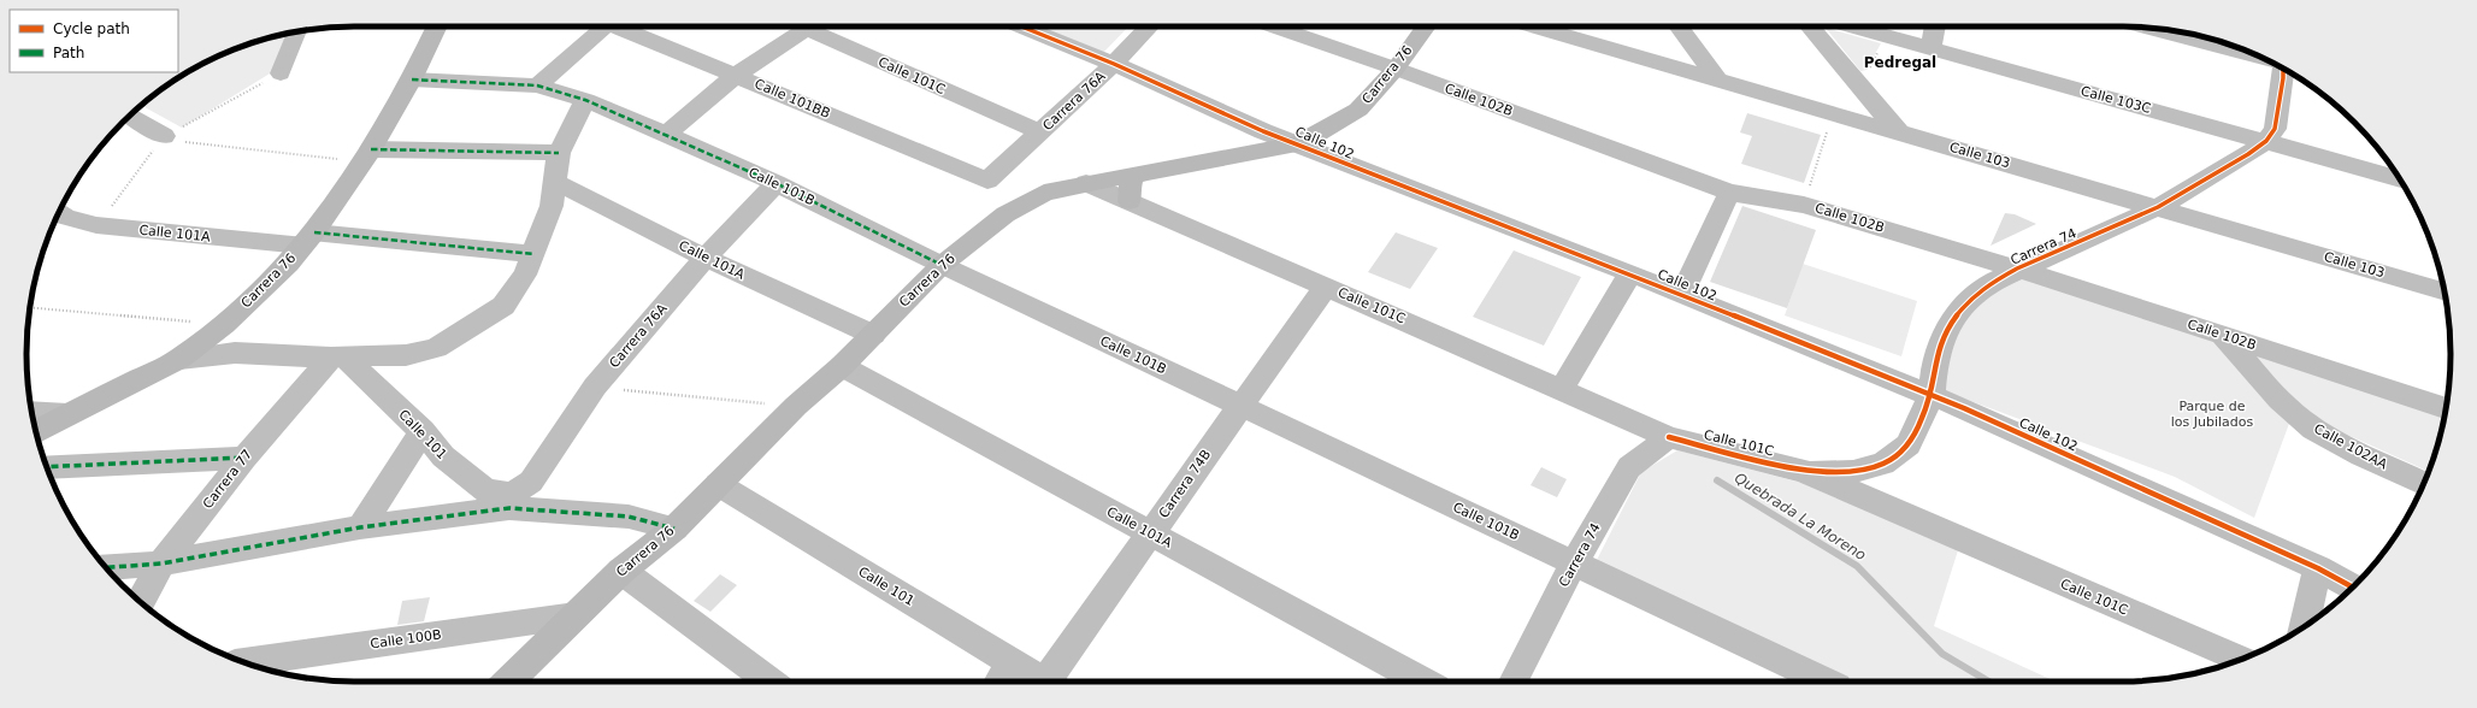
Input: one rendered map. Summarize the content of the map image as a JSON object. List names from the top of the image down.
{
  "streets": {
    "street": [
      "Carrera 76",
      "Calle 101C",
      "Calle 101BB",
      "Calle 102B",
      "Calle 103C",
      "Carrera 76A",
      "Calle 102",
      "Calle 103",
      "Calle 101B",
      "Calle 101A",
      "Carrera 74",
      "Calle 101",
      "Calle 102AA",
      "Carrera 77",
      "Carrera 74B",
      "Calle 100B"
    ]
  },
  "crossings": [
    ["Carrera 76", "Calle 101C"],
    ["Carrera 76", "Calle 102B"],
    ["Carrera 76", "Calle 102"],
    ["Carrera 76", "Calle 101B"],
    ["Carrera 76", "Calle 101A"],
    ["Carrera 76", "Calle 101"],
    ["Carrera 76", "Calle 100B"],
    ["Calle 101C", "Carrera 76A"],
    ["Calle 101C", "Carrera 74"],
    ["Calle 101C", "Carrera 74B"],
    ["Calle 101BB", "Carrera 76A"],
    ["Calle 102B", "Carrera 74"],
    ["Calle 102B", "Calle 102AA"],
    ["Calle 103C", "Carrera 74"],
    ["Carrera 76A", "Calle 102"],
    ["Carrera 76A", "Calle 101B"],
    ["Carrera 76A", "Calle 101A"],
    ["Carrera 76A", "Calle 101"],
    ["Calle 102", "Carrera 74"],
    ["Calle 103", "Carrera 74"],
    ["Calle 101B", "Carrera 74"],
    ["Calle 101B", "Carrera 74B"],
    ["Calle 101A", "Carrera 74B"],
    ["Calle 101", "Carrera 77"]
  ],
  "districts": ["Pedregal"],
  "water": ["Quebrada La Moreno"],
  "parks": ["Parque de los Jubilados"],
  "legend": ["Cycle path", "Path"]
}
